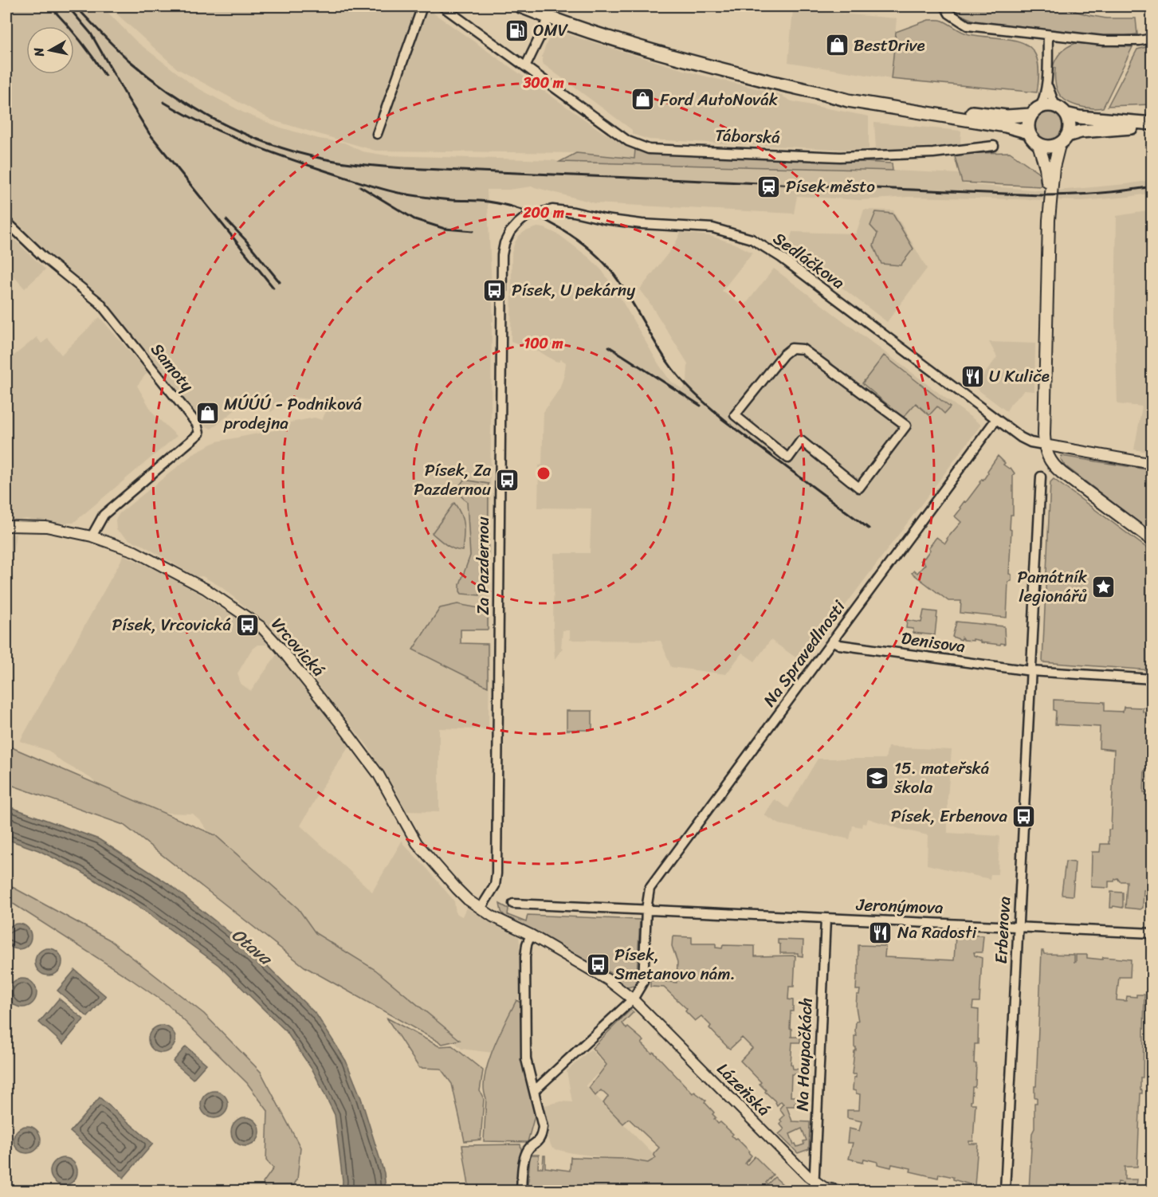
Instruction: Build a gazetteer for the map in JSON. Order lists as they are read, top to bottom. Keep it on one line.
{"streets":{"street":["Táborská","Sedláčkova","Samoty","Za Pazdernou","Denisova","Vrcovická","Na Spravedlnosti","Jeronýmova","Erbenova","Na Houpačkách","Lázeňská"]},"crossings":[["Sedláčkova","Za Pazdernou"],["Sedláčkova","Na Spravedlnosti"],["Samoty","Vrcovická"],["Za Pazdernou","Vrcovická"],["Denisova","Na Spravedlnosti"],["Denisova","Erbenova"],["Vrcovická","Lázeňská"],["Na Spravedlnosti","Jeronýmova"],["Na Spravedlnosti","Lázeňská"],["Jeronýmova","Erbenova"],["Jeronýmova","Na Houpačkách"],["Na Houpačkách","Lázeňská"]],"water":["Otava"],"places":{"fuel station":["OMV"],"shop":["BestDrive","Ford AutoNovák","MÚÚÚ - Podniková prodejna"],"station":["Písek město"],"bus stop":["Písek, U pekárny","Písek, Za Pazdernou","Písek, Vrcovická","Písek, Erbenova","Písek, Smetanovo nám."],"restaurant":["U Kuliče","Na Radosti"],"place":["Památník legionářů"],"school or university":["15. mateřská škola"]},"north":"left","rings":["300 m","200 m","100 m"]}
